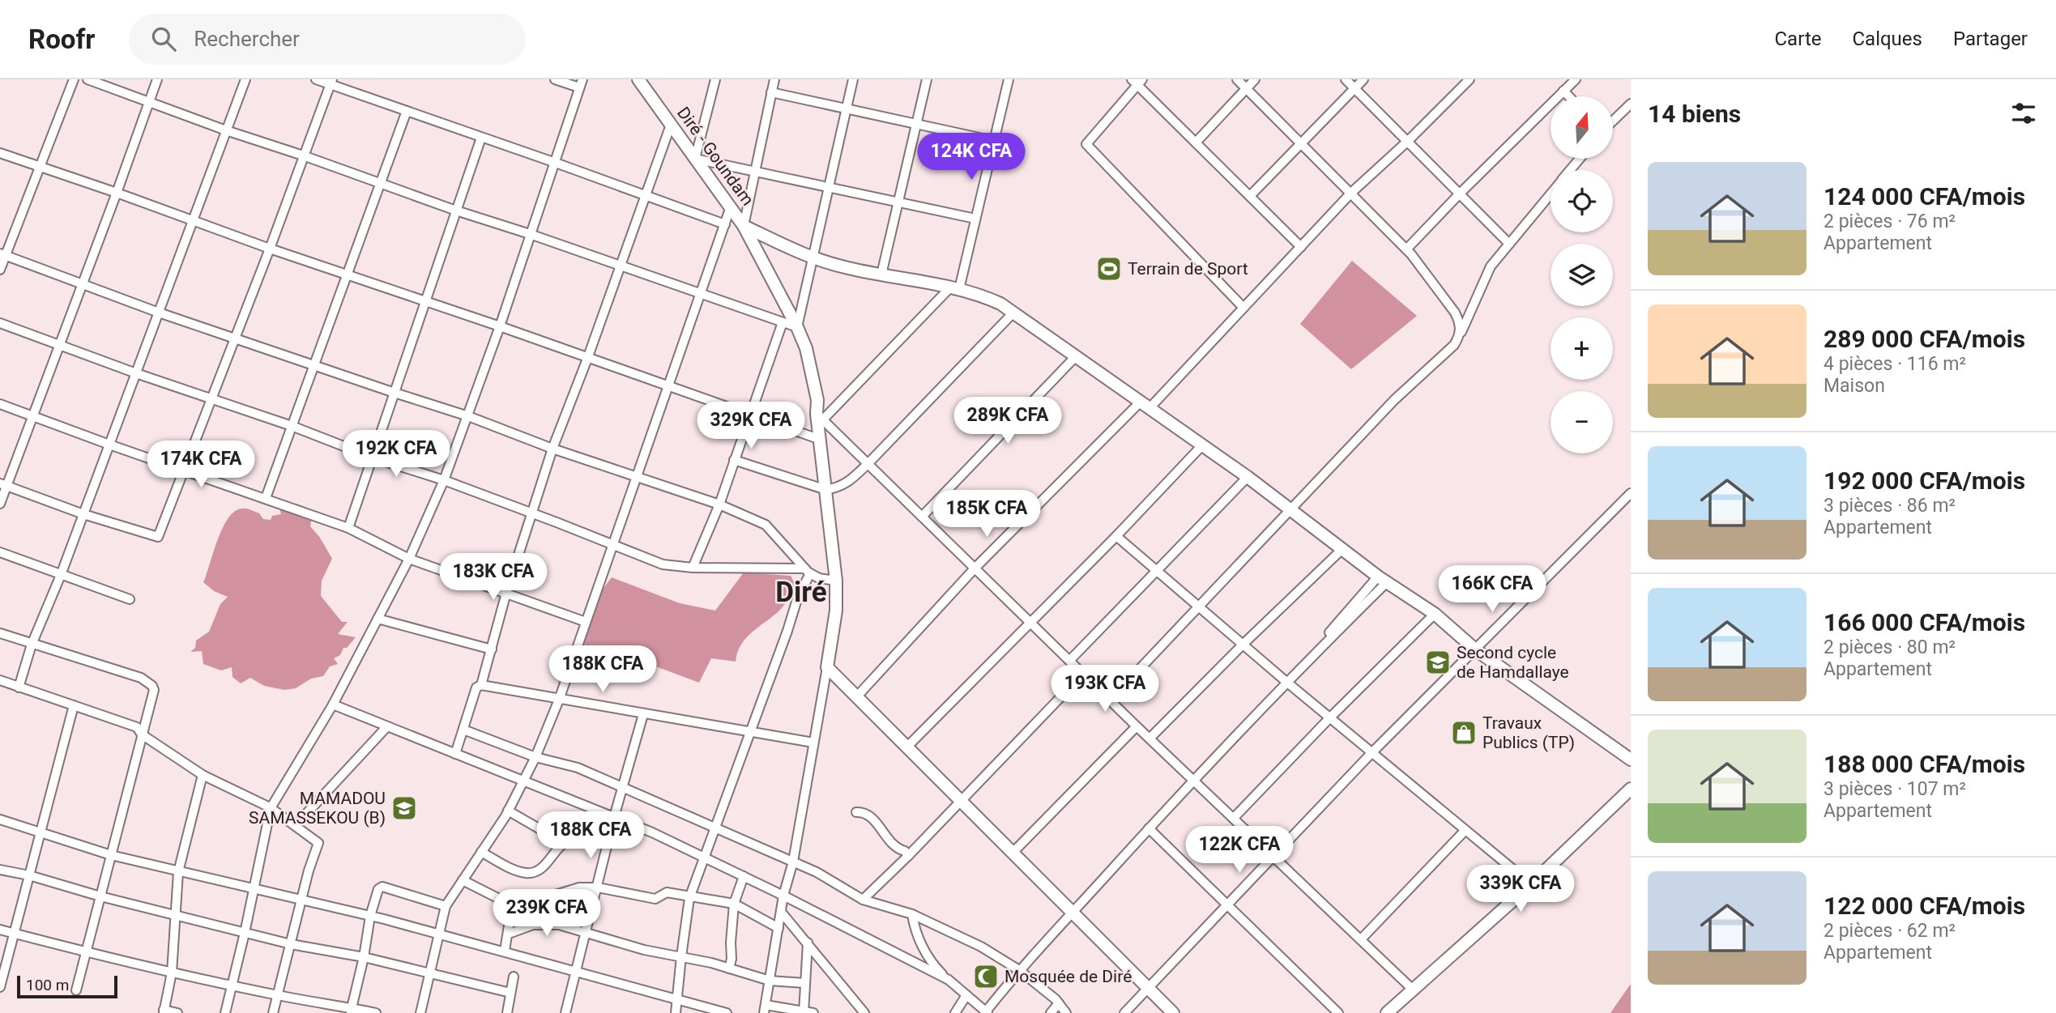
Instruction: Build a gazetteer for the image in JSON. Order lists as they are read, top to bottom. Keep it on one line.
{"streets":{"main road":["Diré - Goundam"]},"districts":["Diré"],"places":{"sports":["Terrain de Sport"],"school or university":["Second cycle de Hamdallaye","MAMADOU SAMASSEKOU (B)"],"shop":["Travaux Publics (TP)"],"mosque":["Mosquée de Diré"]},"scale_bar":"100 m","north":"top","page":{"header":"Roofr","search":"Rechercher","nav":["Carte","Calques","Partager"],"heading":"14 biens","map_buttons":["+","−"],"price":["124K CFA","289K CFA","329K CFA","192K CFA","174K CFA","185K CFA","183K CFA","166K CFA","188K CFA","193K CFA","188K CFA","122K CFA","339K CFA","239K CFA"],"list":[{"name":"124 000 CFA/mois","note":"2 pièces · 76 m² · Appartement"},{"name":"289 000 CFA/mois","note":"4 pièces · 116 m² · Maison"},{"name":"192 000 CFA/mois","note":"3 pièces · 86 m² · Appartement"},{"name":"166 000 CFA/mois","note":"2 pièces · 80 m² · Appartement"},{"name":"188 000 CFA/mois","note":"3 pièces · 107 m² · Appartement"},{"name":"122 000 CFA/mois","note":"2 pièces · 62 m² · Appartement"}],"scale":"100 m"}}
